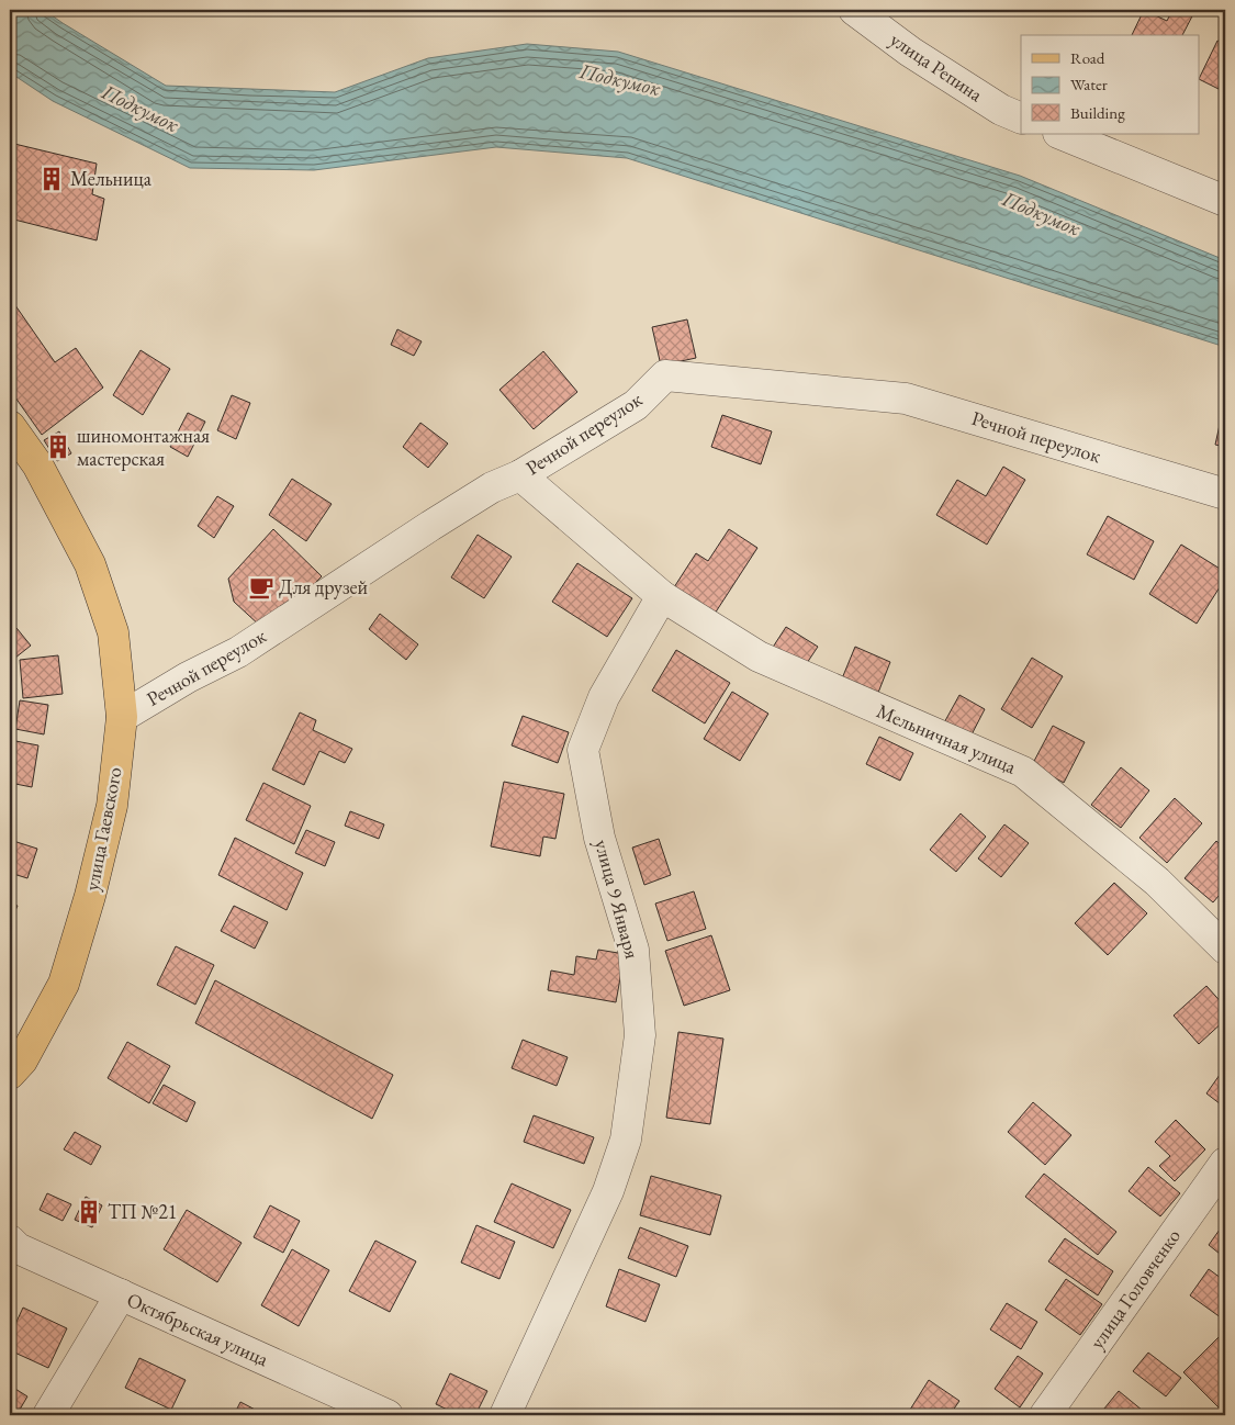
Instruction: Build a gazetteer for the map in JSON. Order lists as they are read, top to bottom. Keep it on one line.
{"streets":{"main road":["улица Гаевского"],"street":["улица Репина","Речной переулок","Мельничная улица","улица 9 Января","улица Головченко","Октябрьская улица"]},"crossings":[["Речной переулок","улица Гаевского"],["Мельничная улица","улица 9 Января"]],"water":["Подкумок"],"places":{"building":["Мельница","шиномонтажная мастерская","ТП №21"],"cafe":["Для друзей"]},"legend":["Road","Water","Building"]}
